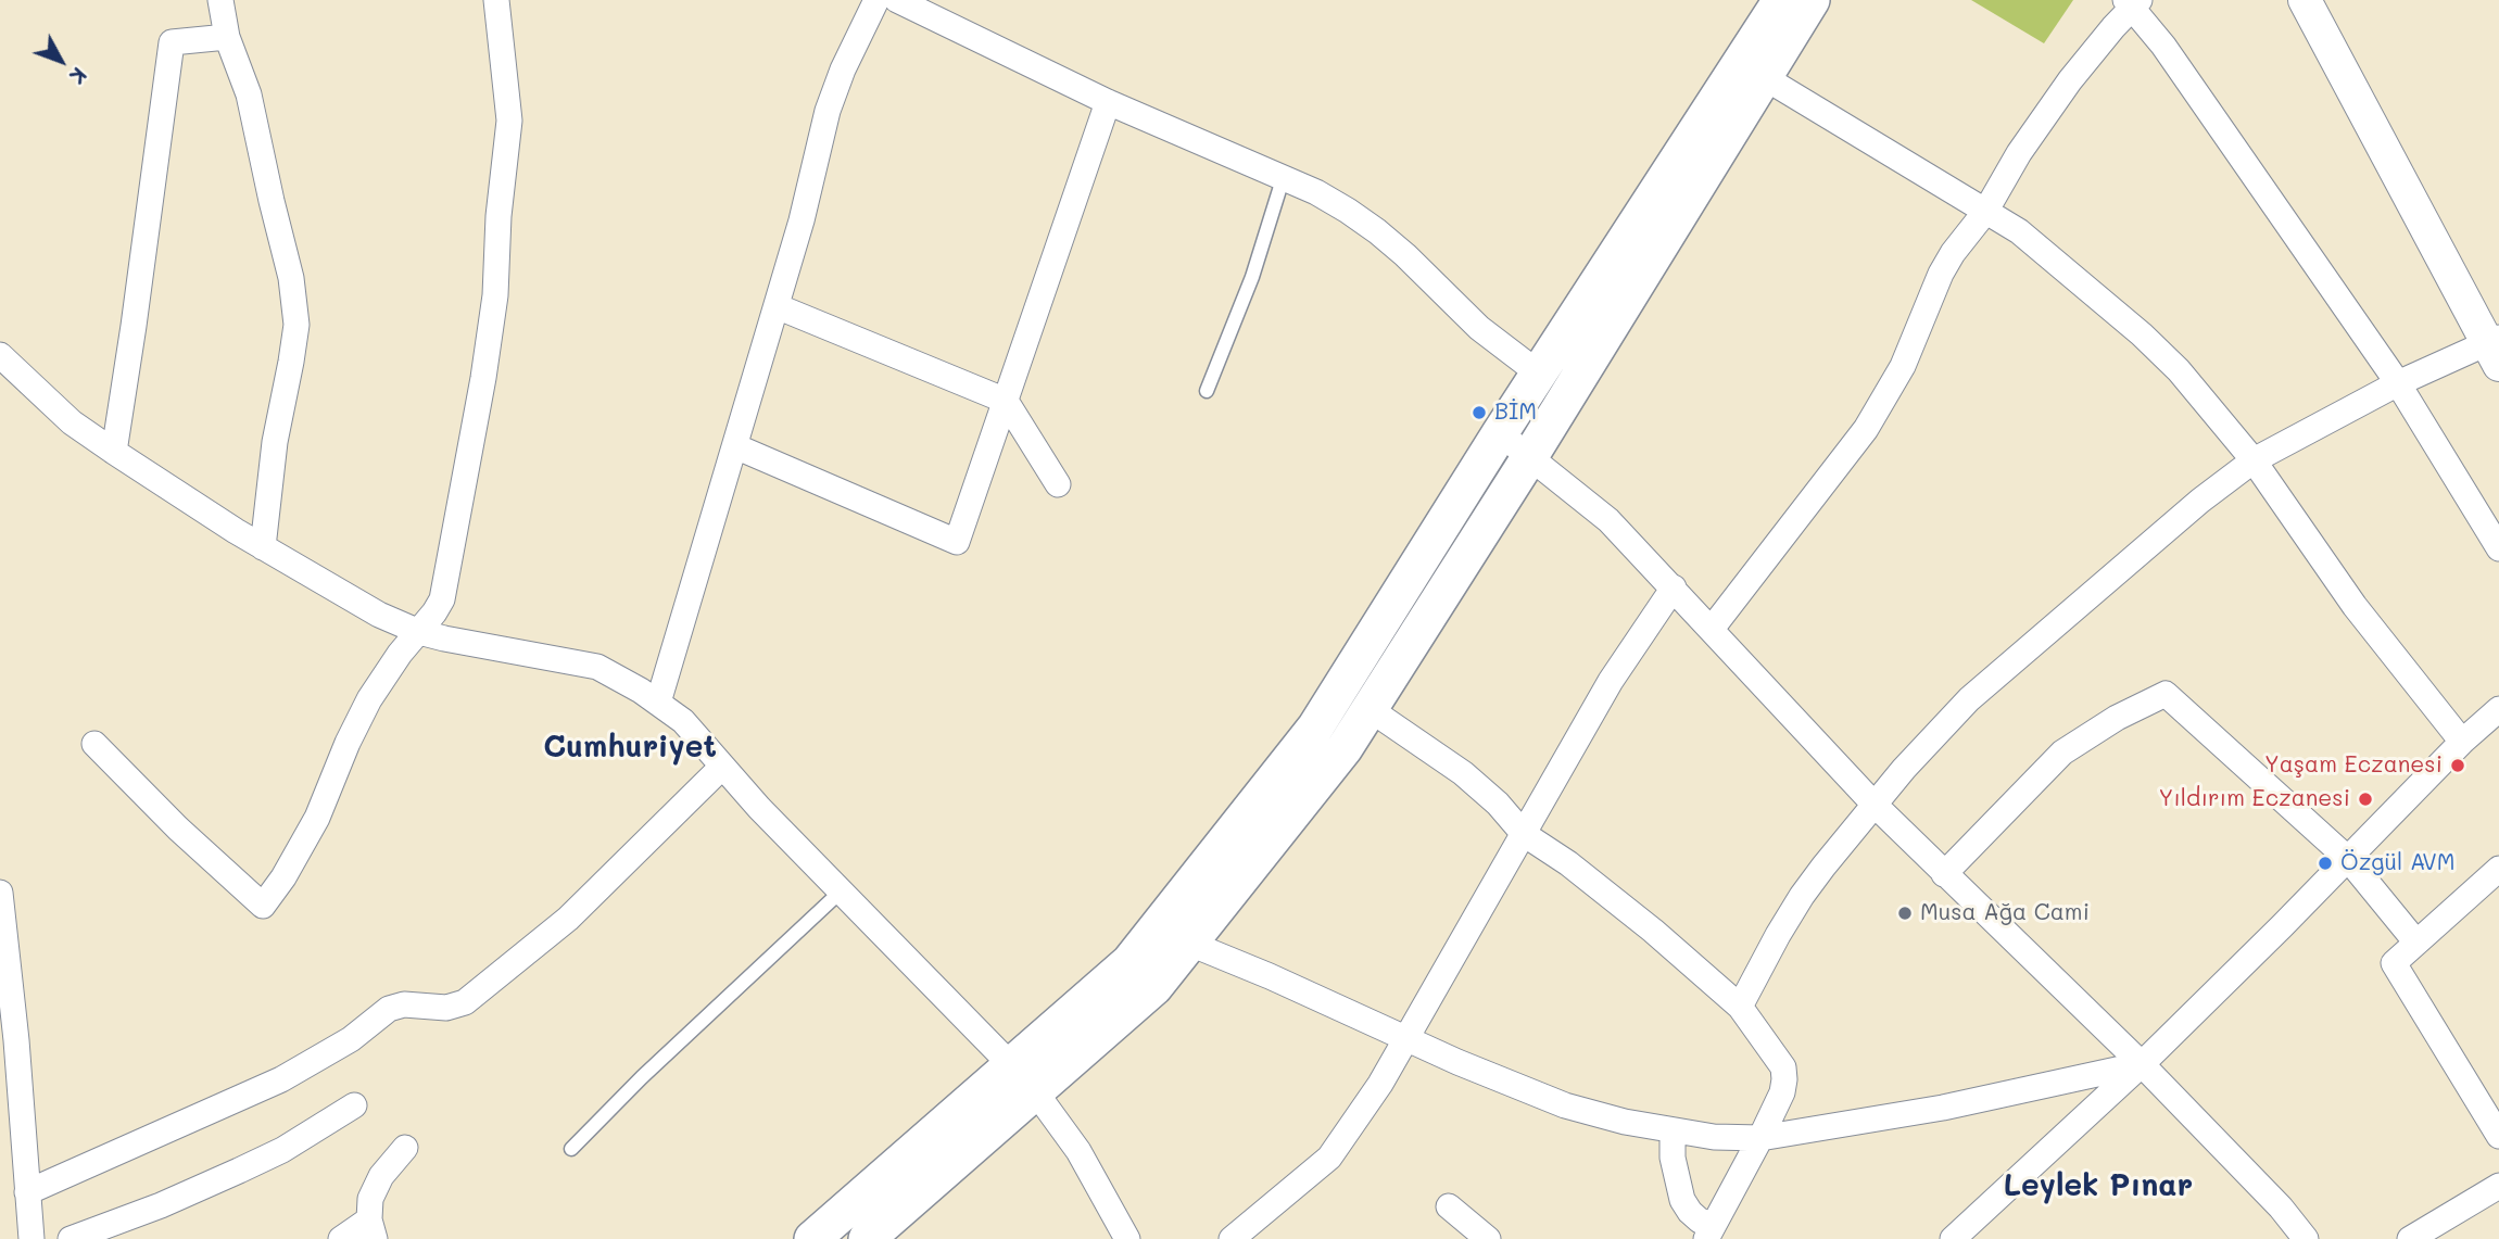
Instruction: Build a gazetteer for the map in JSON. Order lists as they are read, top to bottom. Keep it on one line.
{"districts":["Cumhuriyet","Leylek Pınar"],"places":["BİM","Yaşam Eczanesi","Yıldırım Eczanesi","Özgül AVM","Musa Ağa Cami"],"north":"bottom right"}
